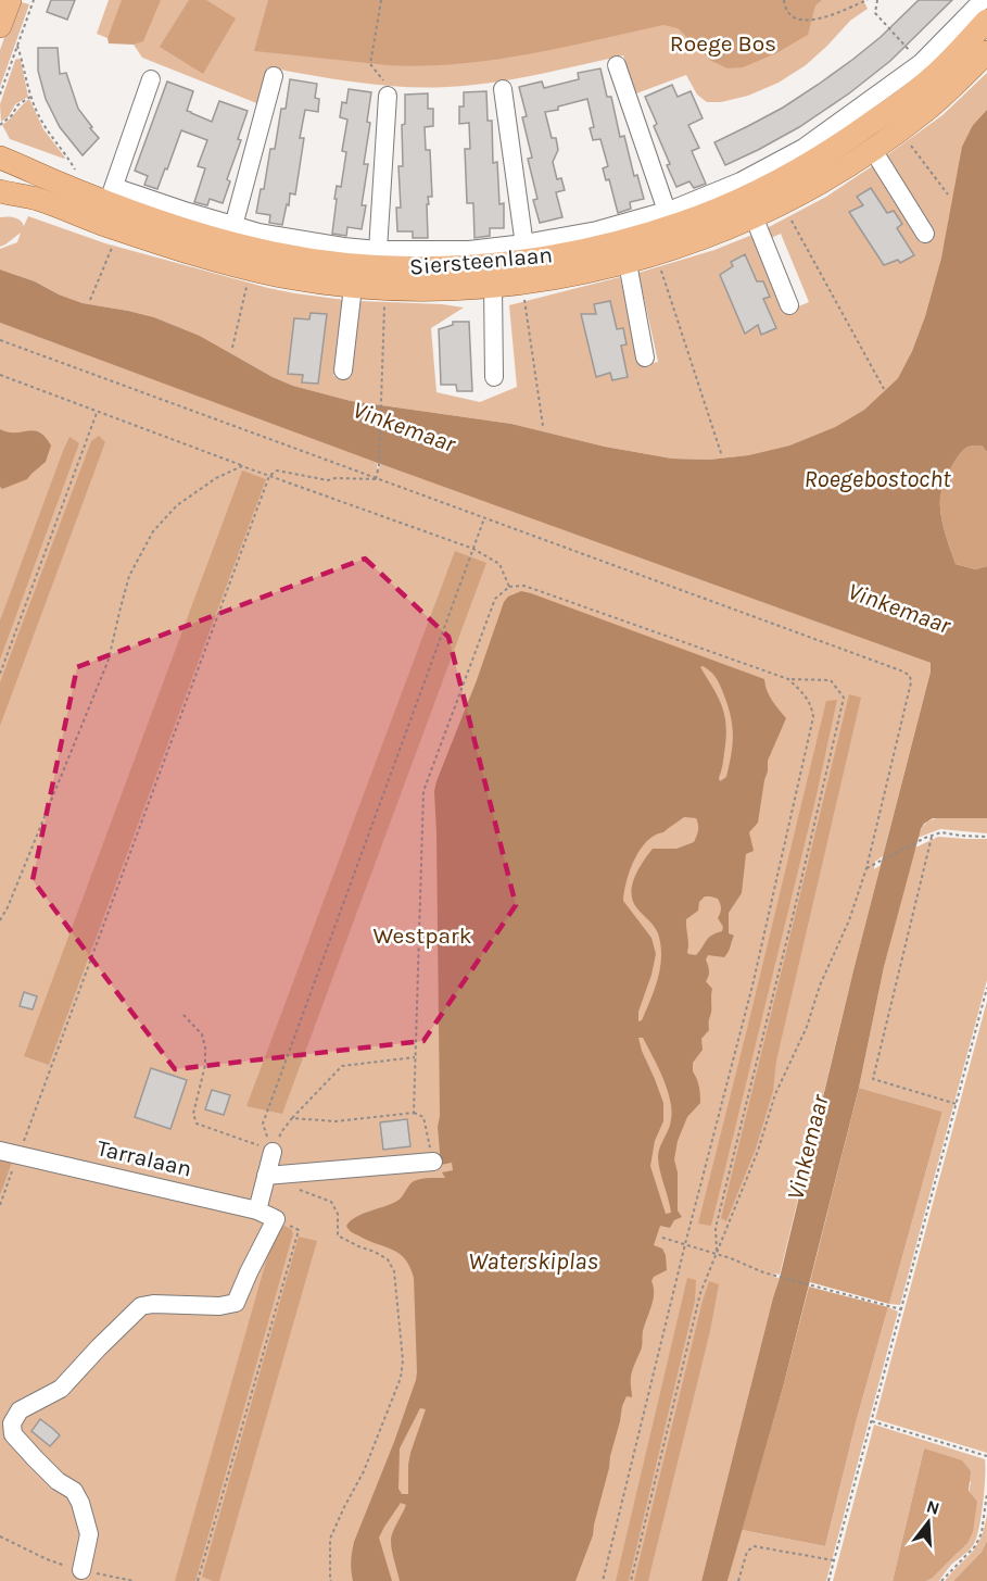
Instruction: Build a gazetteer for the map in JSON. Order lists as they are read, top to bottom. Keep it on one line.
{"streets":{"main road":["Siersteenlaan"],"street":["Tarralaan"]},"water":["Vinkemaar","Roegebostocht","Waterskiplas"],"parks":["Roege Bos","Westpark"],"north":"top"}
